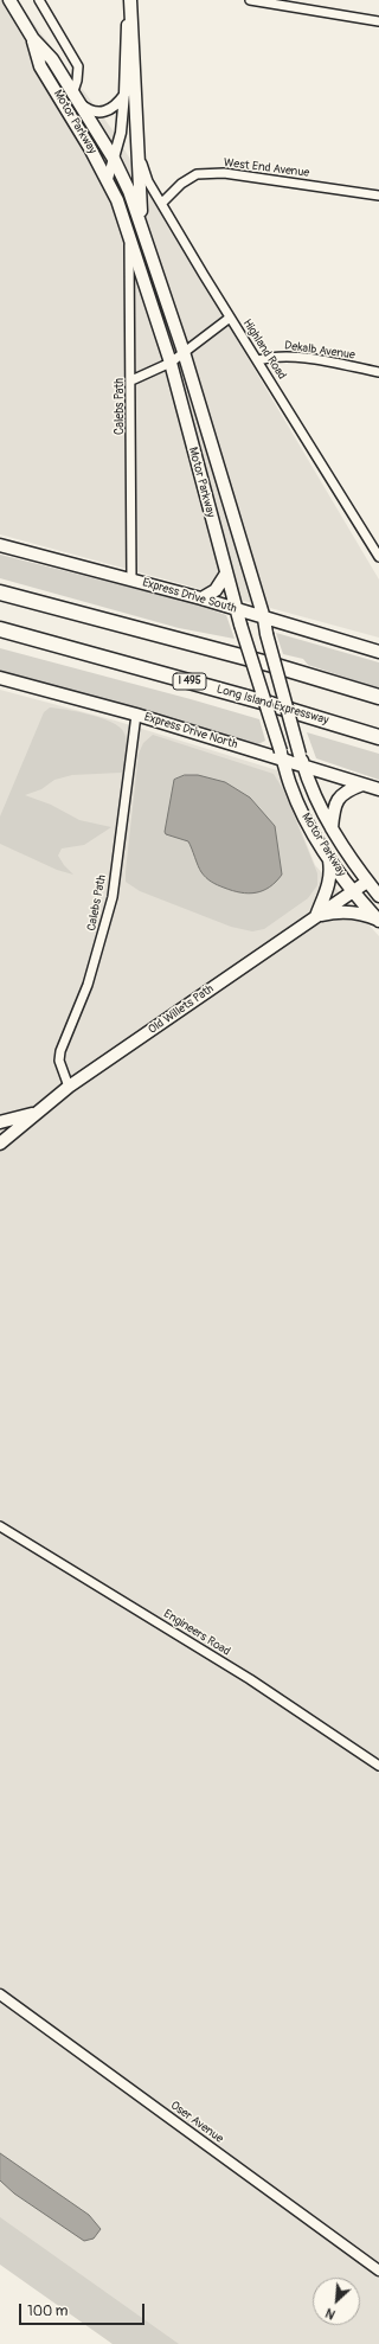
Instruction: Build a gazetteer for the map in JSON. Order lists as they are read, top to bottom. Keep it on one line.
{"streets":{"highway":["I 495","Long Island Expressway"],"main road":["Motor Parkway","Express Drive South","Express Drive North","Old Willets Path"],"street":["West End Avenue","Highland Road","Dekalb Avenue","Calebs Path","Engineers Road","Oser Avenue"]},"crossings":[["Motor Parkway","Calebs Path"],["Motor Parkway","Express Drive South"],["Motor Parkway","Express Drive North"],["Motor Parkway","Old Willets Path"],["West End Avenue","Highland Road"],["Highland Road","Dekalb Avenue"],["Calebs Path","Express Drive South"],["Calebs Path","Express Drive North"],["Calebs Path","Old Willets Path"]],"scale_bar":"100 m","north":"bottom left"}
